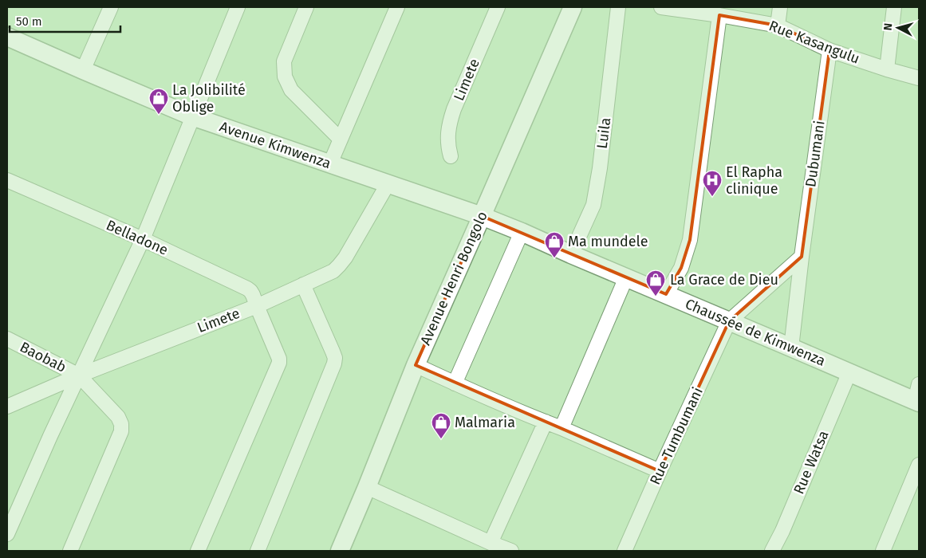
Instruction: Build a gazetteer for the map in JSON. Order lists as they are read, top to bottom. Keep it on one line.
{"streets":{"street":["Rue Kasangulu","Limete","Luila","Avenue Kimwenza","Dubumani","Belladone","Avenue Henri Bongolo","Chaussée de Kimwenza","Baobab","Rue Tumbumani","Rue Watsa"]},"crossings":[["Rue Kasangulu","Dubumani"],["Limete","Avenue Kimwenza"],["Limete","Belladone"],["Limete","Baobab"],["Luila","Chaussée de Kimwenza"],["Avenue Kimwenza","Avenue Henri Bongolo"],["Avenue Kimwenza","Chaussée de Kimwenza"],["Dubumani","Chaussée de Kimwenza"],["Avenue Henri Bongolo","Chaussée de Kimwenza"],["Chaussée de Kimwenza","Rue Tumbumani"],["Chaussée de Kimwenza","Rue Watsa"]],"places":{"shop":["La Jolibilité Oblige","Ma mundele","La Grace de Dieu","Malmaria"],"hospital":["El Rapha clinique"]},"scale_bar":"50 m","north":"left"}
